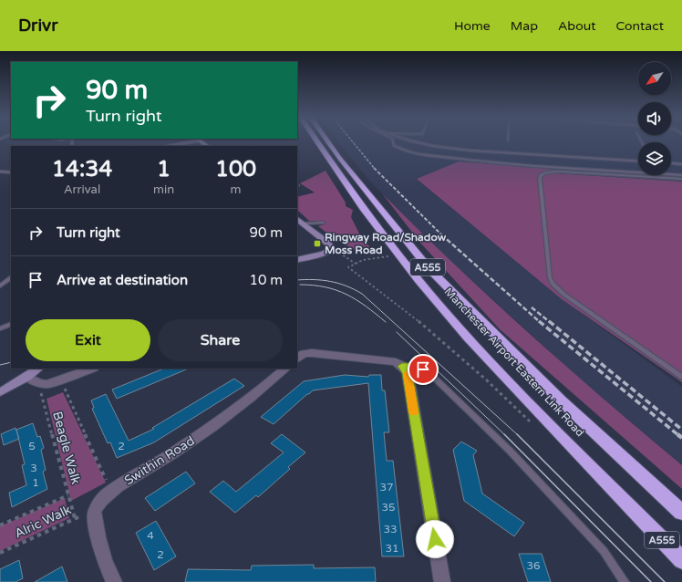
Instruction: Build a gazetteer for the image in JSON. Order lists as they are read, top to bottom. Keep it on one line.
{"streets":{"highway":["A555","Manchester Airport Eastern Link Road"],"street":["Swithin Road"],"path":["Beagle Walk","Alric Walk"]},"crossings":[["Beagle Walk","Alric Walk"],["Swithin Road","Alric Walk"]],"places":{"transit":["Ringway Road/Shadow Moss Road"]},"house_numbers":["5","2","3","1","37","35","33","4","31","2","36"],"north":"bottom left","page":{"header":"Drivr","nav":["Home","Map","About","Contact"],"turn":["90 m","Turn right"],"eta":["14:34","Arrival","1","min","100","m"],"list":[{"name":"Turn right","value":"90 m"},{"name":"Arrive at destination","value":"10 m"}],"buttons":["Exit","Share"]}}
